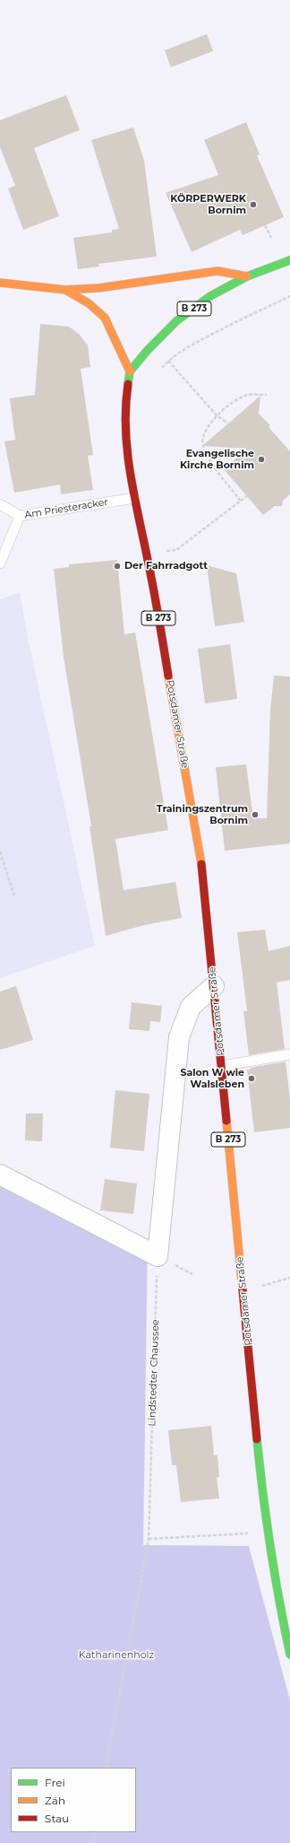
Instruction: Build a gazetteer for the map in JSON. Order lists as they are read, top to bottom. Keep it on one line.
{"streets":{"main road":["B 273","Potsdamer Straße"],"lane":["Am Priesteracker"],"path":["Lindstedter Chaussee"]},"crossings":[["B 273","Potsdamer Straße"],["Am Priesteracker","Potsdamer Straße"]],"parks":["Katharinenholz"],"places":["KÖRPERWERK Bornim","Evangelische Kirche Bornim","Der Fahrradgott","Trainingszentrum Bornim","Salon W wie Walsleben"],"legend":["Frei","Zäh","Stau"]}
